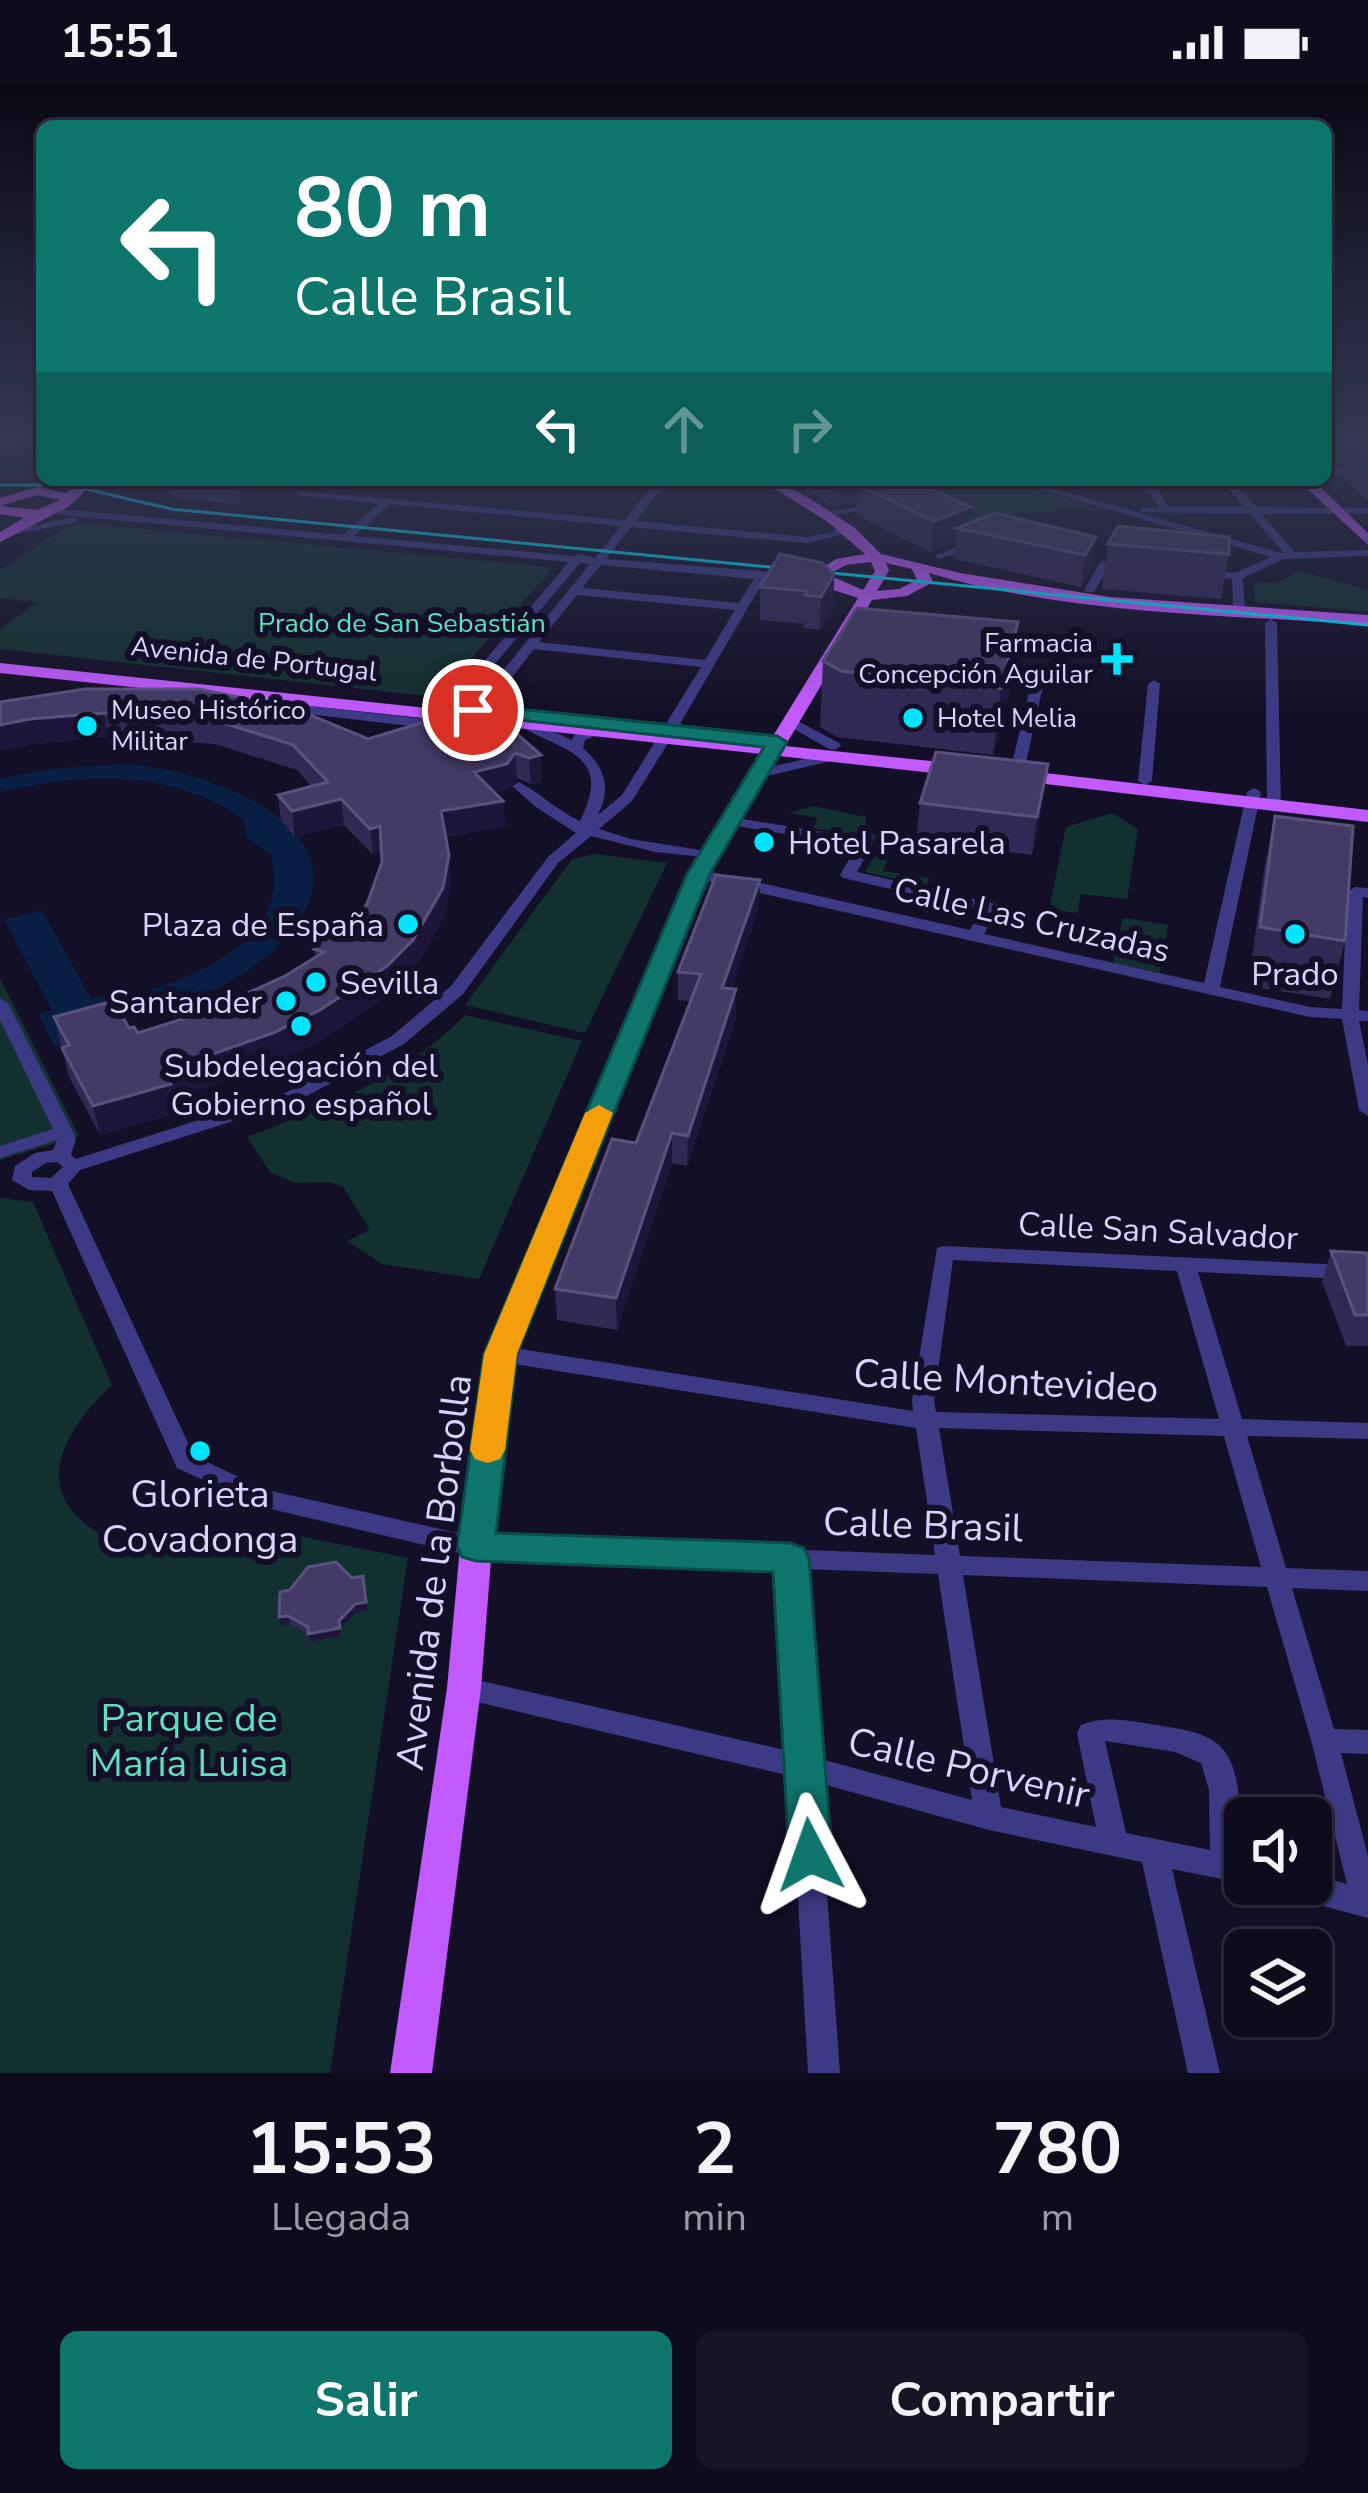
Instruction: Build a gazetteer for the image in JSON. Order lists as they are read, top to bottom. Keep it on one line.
{"streets":{"main road":["Avenida de Portugal","Avenida de la Borbolla"],"street":["Calle Las Cruzadas","Calle San Salvador","Calle Montevideo","Calle Brasil","Calle Porvenir"]},"crossings":[["Avenida de Portugal","Avenida de la Borbolla"],["Calle Las Cruzadas","Avenida de la Borbolla"],["Calle San Salvador","Calle Montevideo"],["Calle Montevideo","Avenida de la Borbolla"],["Calle Brasil","Avenida de la Borbolla"],["Avenida de la Borbolla","Calle Porvenir"]],"parks":["Prado de San Sebastián","Parque de María Luisa"],"places":{"health":["Farmacia Concepción Aguilar"],"other":["Hotel Melia","Museo Histórico Militar","Hotel Pasarela","Plaza de España","Prado","Sevilla","Santander","Subdelegación del Gobierno español","Glorieta Covadonga"]},"page":{"status":"15:51","turn":["80 m","Calle Brasil"],"eta":["15:53","Llegada","2","min","780","m"],"buttons":["Salir","Compartir"]}}
